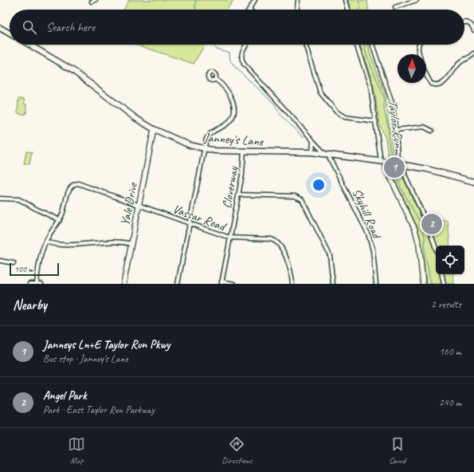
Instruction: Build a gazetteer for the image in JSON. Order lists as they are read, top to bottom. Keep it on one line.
{"streets":{"main road":["Janney's Lane"],"street":["Cloverway","Yale Drive","Skyhill Road","Vassar Road"]},"crossings":[["Janney's Lane","Cloverway"],["Janney's Lane","Yale Drive"],["Janney's Lane","Skyhill Road"],["Cloverway","Vassar Road"],["Yale Drive","Vassar Road"]],"water":["Taylor Run"],"scale_bar":"100 m","north":"top","page":{"search":"Search here","pins":["1","2"],"scale":"100 m","heading":["Nearby","2 results"],"list":[{"mark":"1","name":"Janneys Ln+E Taylor Run Pkwy","note":"Bus stop · Janney's Lane","value":"160 m"},{"mark":"2","name":"Angel Park","note":"Park · East Taylor Run Parkway","value":"240 m"}],"nav":["Map","Directions","Saved"]}}
